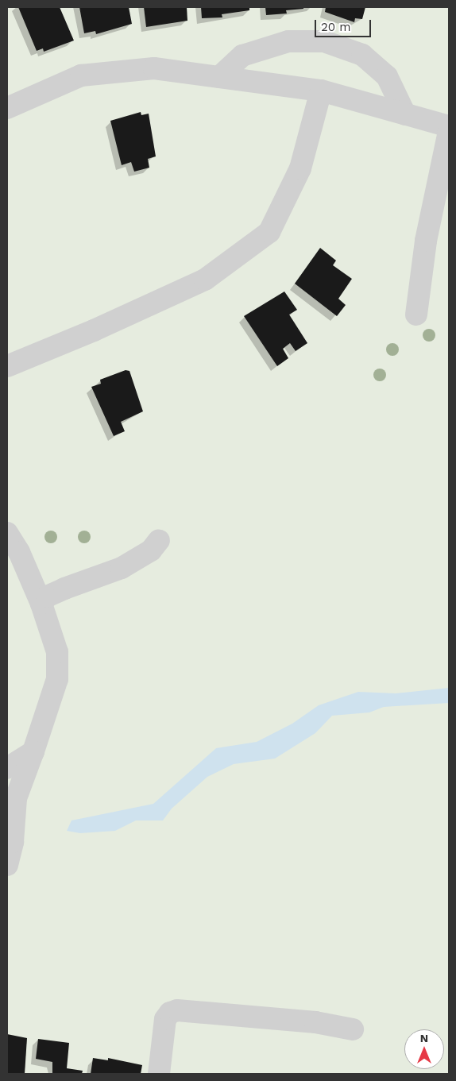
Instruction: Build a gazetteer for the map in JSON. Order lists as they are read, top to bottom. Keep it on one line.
{"scale_bar":"20 m","north":"top"}
